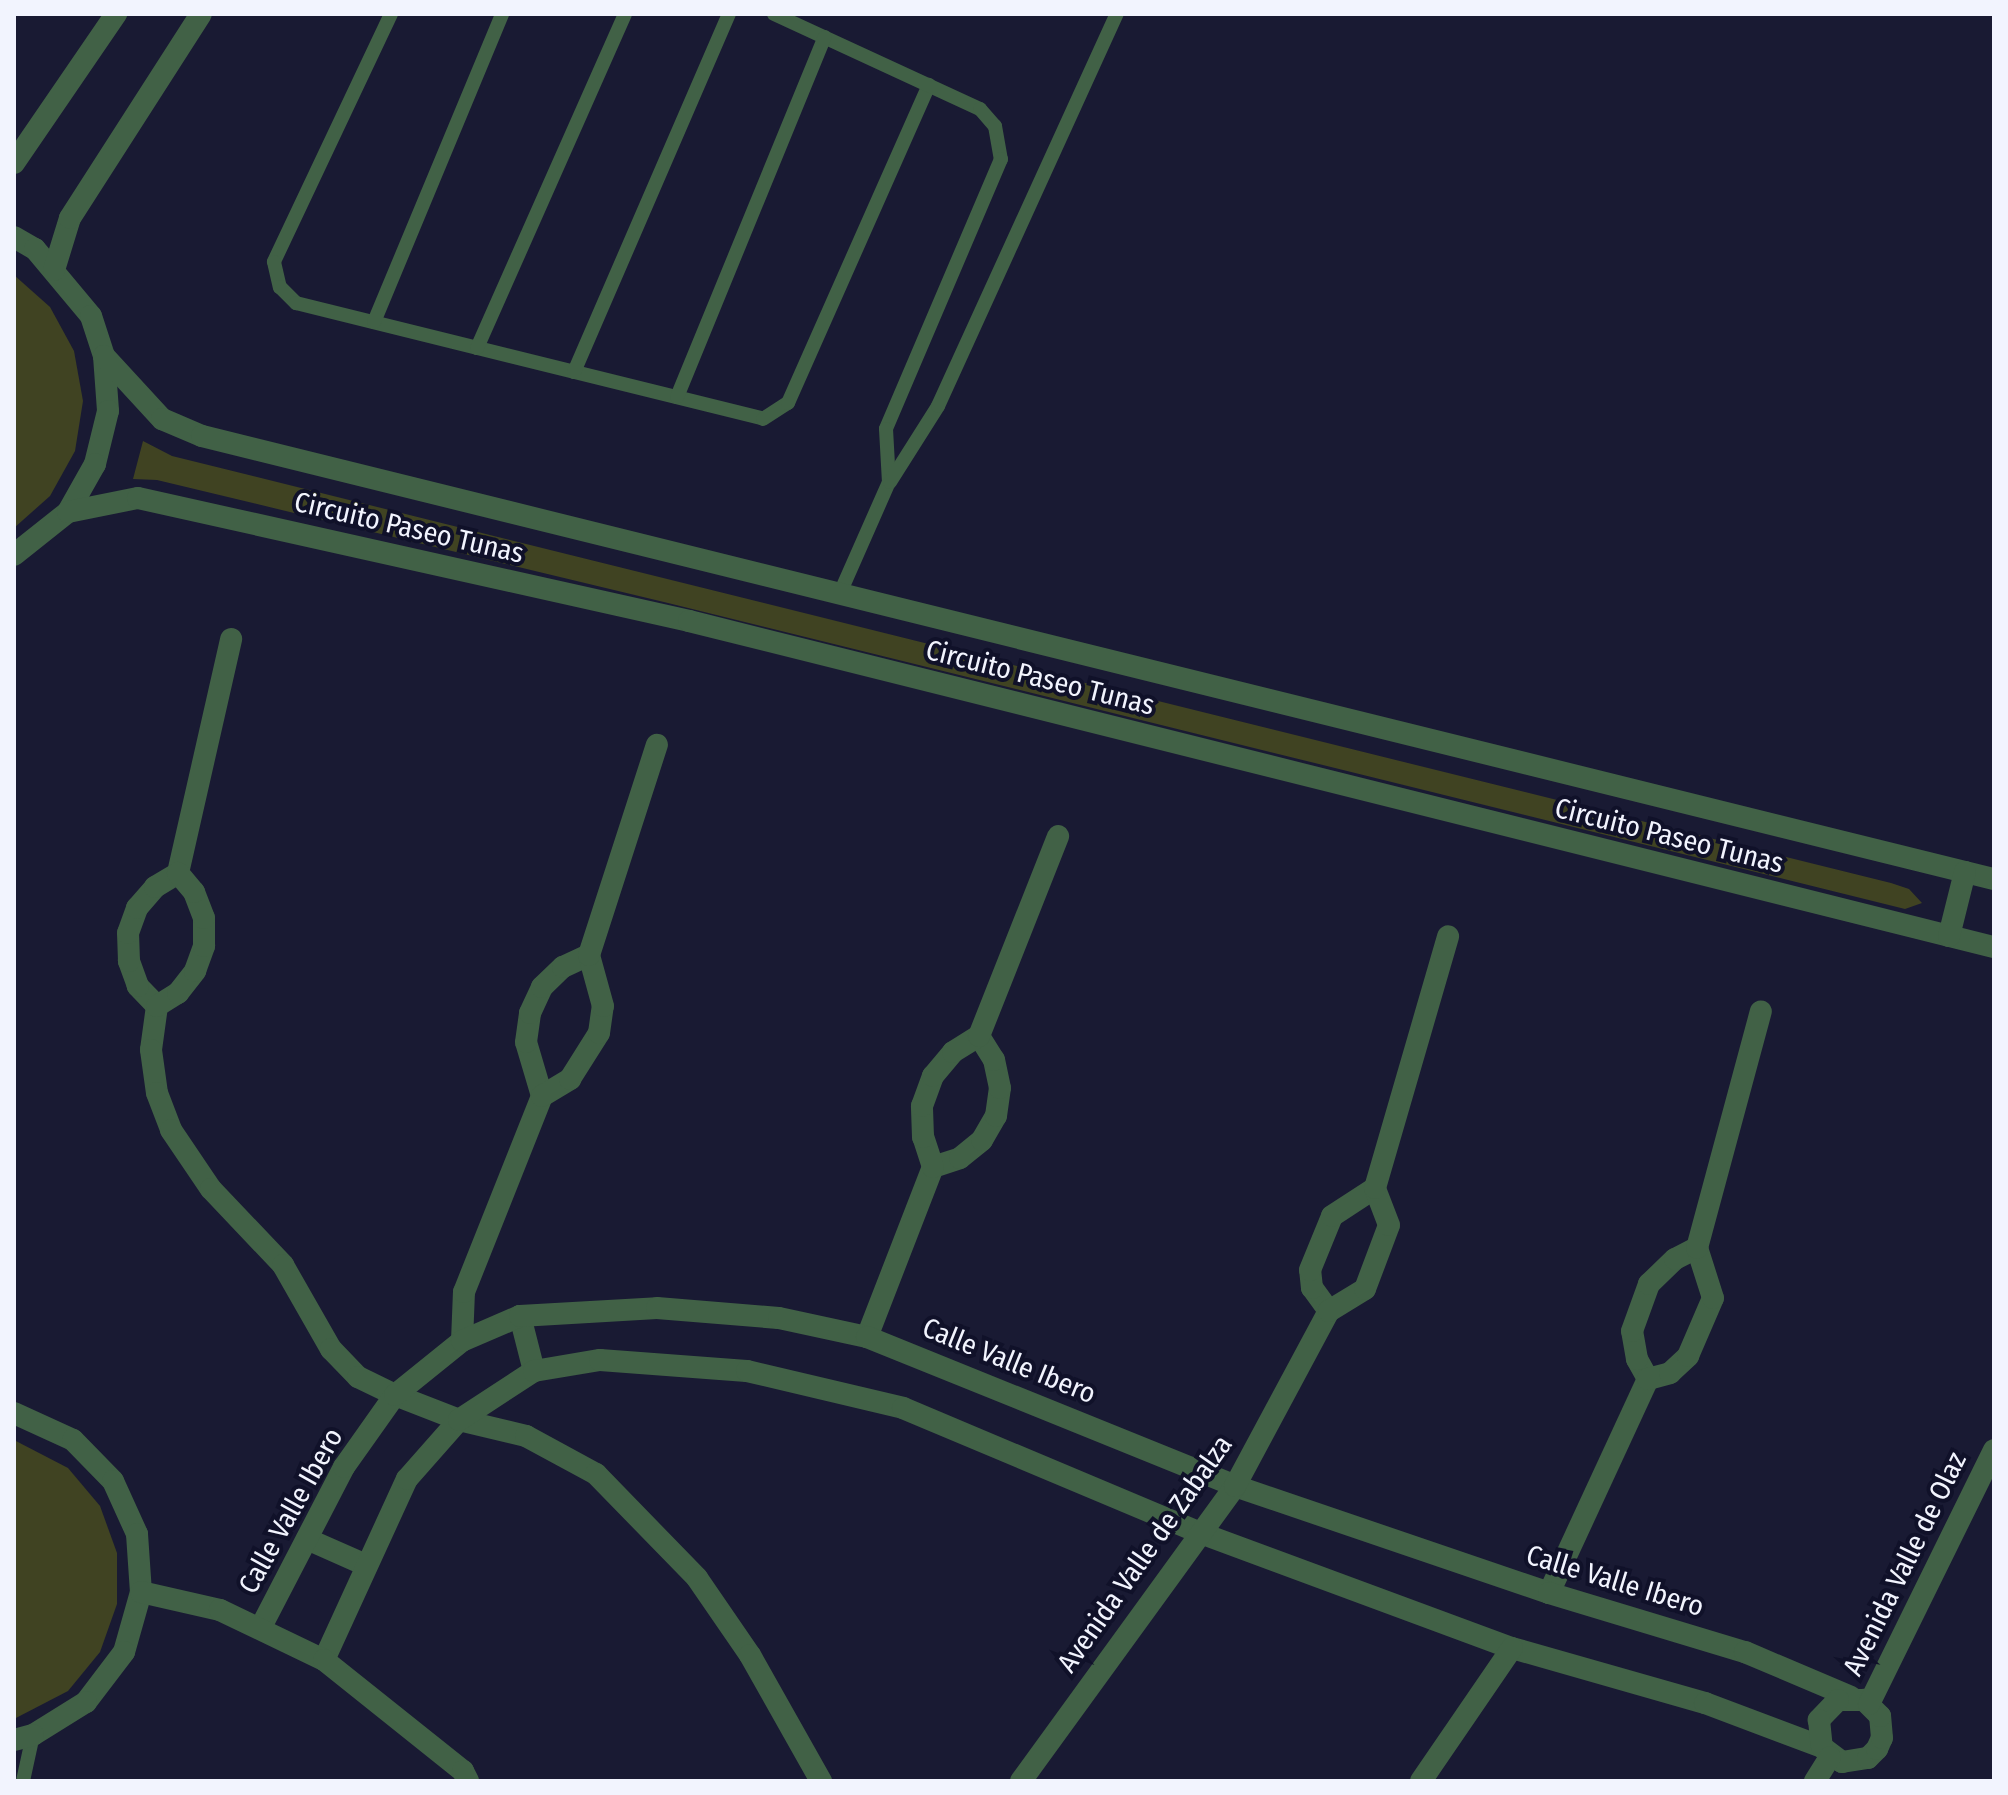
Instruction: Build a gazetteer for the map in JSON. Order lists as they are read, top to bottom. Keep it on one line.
{"streets":{"street":["Circuito Paseo Tunas","Calle Valle Ibero","Avenida Valle de Zabalza","Avenida Valle de Olaz"]},"crossings":[["Calle Valle Ibero","Avenida Valle de Zabalza"],["Calle Valle Ibero","Avenida Valle de Olaz"]]}
